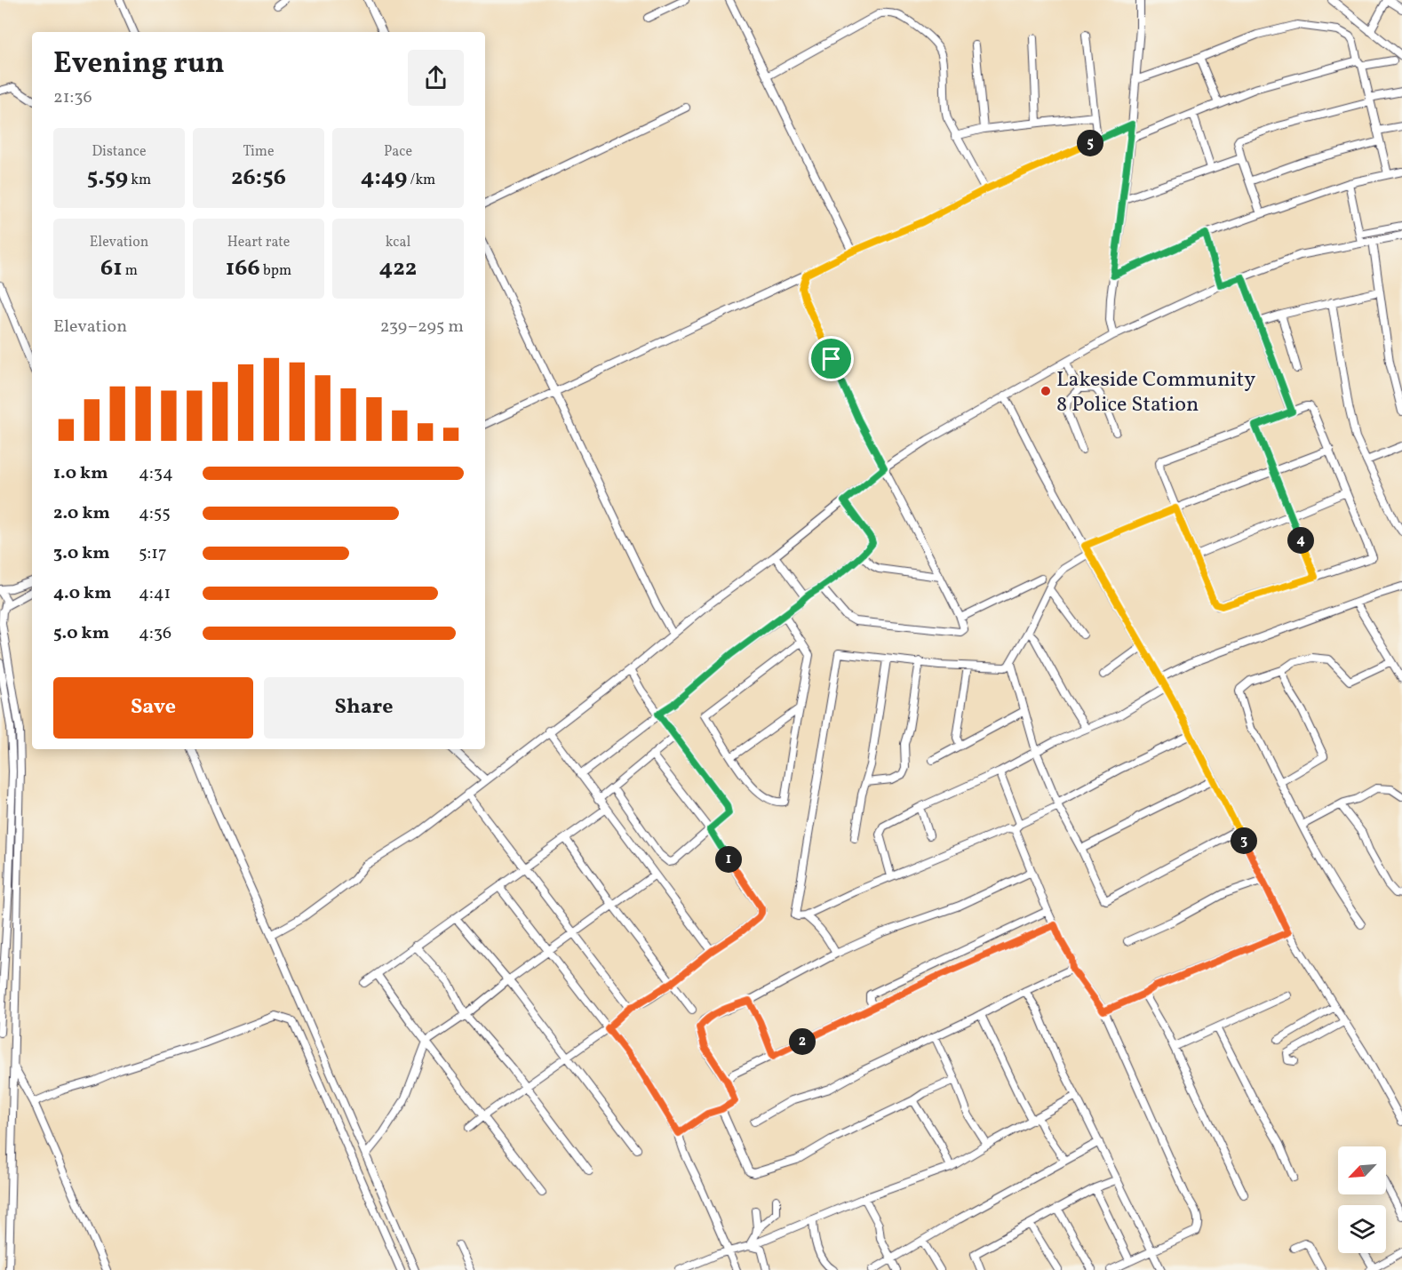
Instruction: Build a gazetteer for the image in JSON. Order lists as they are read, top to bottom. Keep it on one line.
{"places":["Lakeside Community 8 Police Station"],"north":"bottom left","page":{"heading":["Evening run","21:36"],"stats":[["Distance","5.59 km"],["Time","26:56"],["Pace","4:49 /km"],["Elevation","61 m"],["Heart rate","166 bpm"],["kcal","422"]],"pins":["5","4","3","1","2"],"chart":["Elevation","239–295 m"],"list":[{"name":"1.0 km","note":"4:34"},{"name":"2.0 km","note":"4:55"},{"name":"3.0 km","note":"5:17"},{"name":"4.0 km","note":"4:41"},{"name":"5.0 km","note":"4:36"}],"buttons":["Save","Share"]}}
